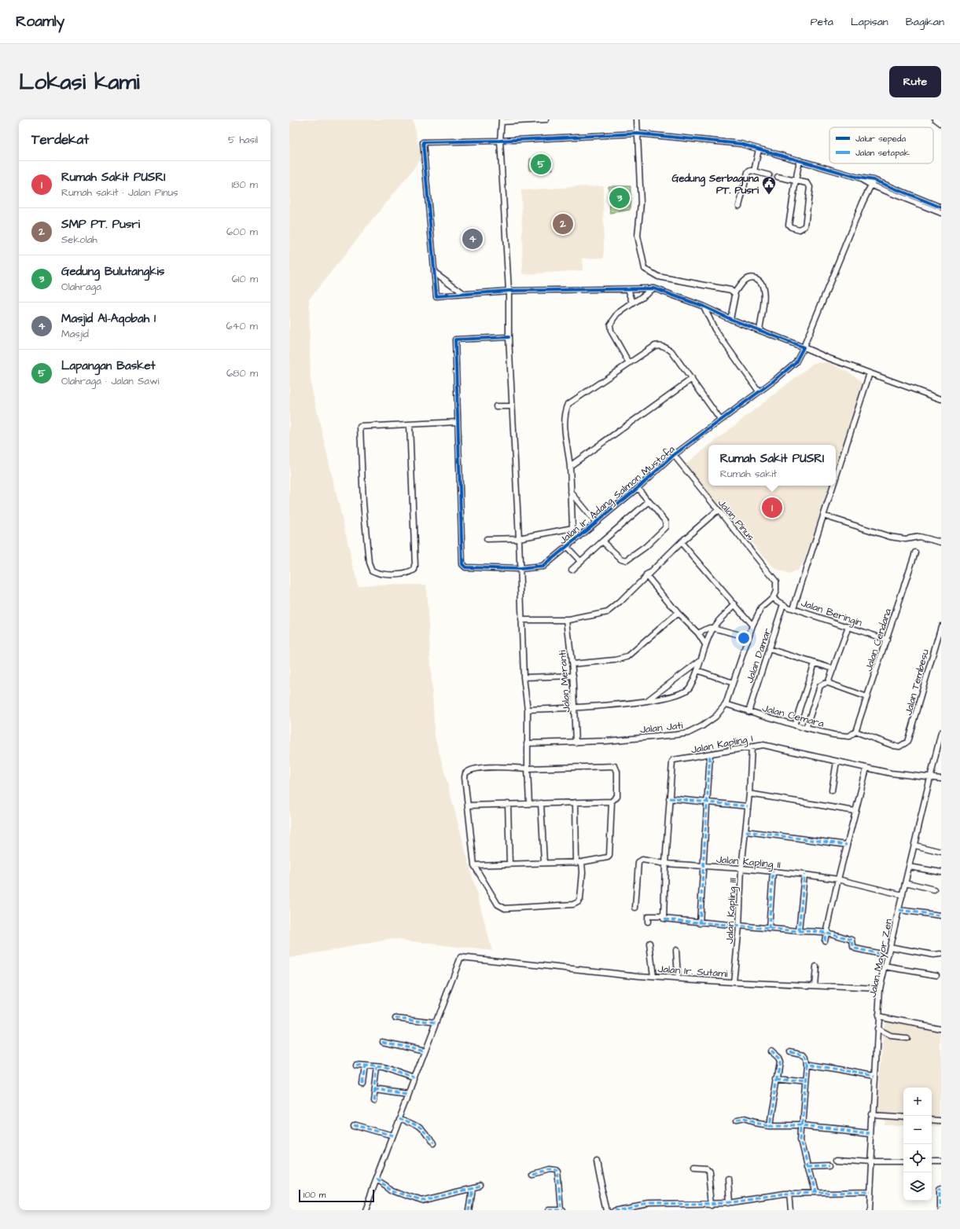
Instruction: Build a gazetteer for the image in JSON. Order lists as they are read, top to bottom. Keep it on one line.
{"streets":{"street":["Jalan Ir. Adang Salmon Mustofa","Jalan Pinus","Jalan Beringin","Jalan Cendana","Jalan Damar","Jalan Meranti","Jalan Tembesu","Jalan Cemara","Jalan Jati","Jalan Kapling I","Jalan Kapling II","Jalan Kapling III","Jalan Mayor Zen","Jalan Ir. Sutami"]},"crossings":[["Jalan Ir. Adang Salmon Mustofa","Jalan Pinus"],["Jalan Pinus","Jalan Beringin"],["Jalan Pinus","Jalan Jati"],["Jalan Beringin","Jalan Cendana"],["Jalan Beringin","Jalan Damar"],["Jalan Beringin","Jalan Jati"],["Jalan Cendana","Jalan Tembesu"],["Jalan Cendana","Jalan Cemara"],["Jalan Damar","Jalan Cemara"],["Jalan Meranti","Jalan Jati"],["Jalan Tembesu","Jalan Cemara"],["Jalan Cemara","Jalan Jati"],["Jalan Kapling I","Jalan Kapling II"],["Jalan Kapling I","Jalan Kapling III"],["Jalan Kapling I","Jalan Mayor Zen"],["Jalan Kapling II","Jalan Kapling III"],["Jalan Kapling II","Jalan Mayor Zen"],["Jalan Kapling III","Jalan Ir. Sutami"],["Jalan Mayor Zen","Jalan Ir. Sutami"]],"places":{"public building":["Gedung Serbaguna PT. Pusri"]},"legend":["Jalur sepeda","Jalan setapak"],"scale_bar":"100 m","page":{"header":"Roamly","nav":["Peta","Lapisan","Bagikan"],"buttons":"Rute","title":"Lokasi kami","heading":["Terdekat","5 hasil"],"pins":["5","3","2","4","1"],"list":[{"mark":"1","name":"Rumah Sakit PUSRI","note":"Rumah sakit · Jalan Pinus","value":"180 m"},{"mark":"2","name":"SMP PT. Pusri","note":"Sekolah","value":"600 m"},{"mark":"3","name":"Gedung Bulutangkis","note":"Olahraga","value":"610 m"},{"mark":"4","name":"Masjid Al-Aqobah 1","note":"Masjid","value":"640 m"},{"mark":"5","name":"Lapangan Basket","note":"Olahraga · Jalan Sawi","value":"680 m"}],"popup":["Rumah Sakit PUSRI","Rumah sakit"],"map_buttons":["+","−"],"scale":"100 m"}}
